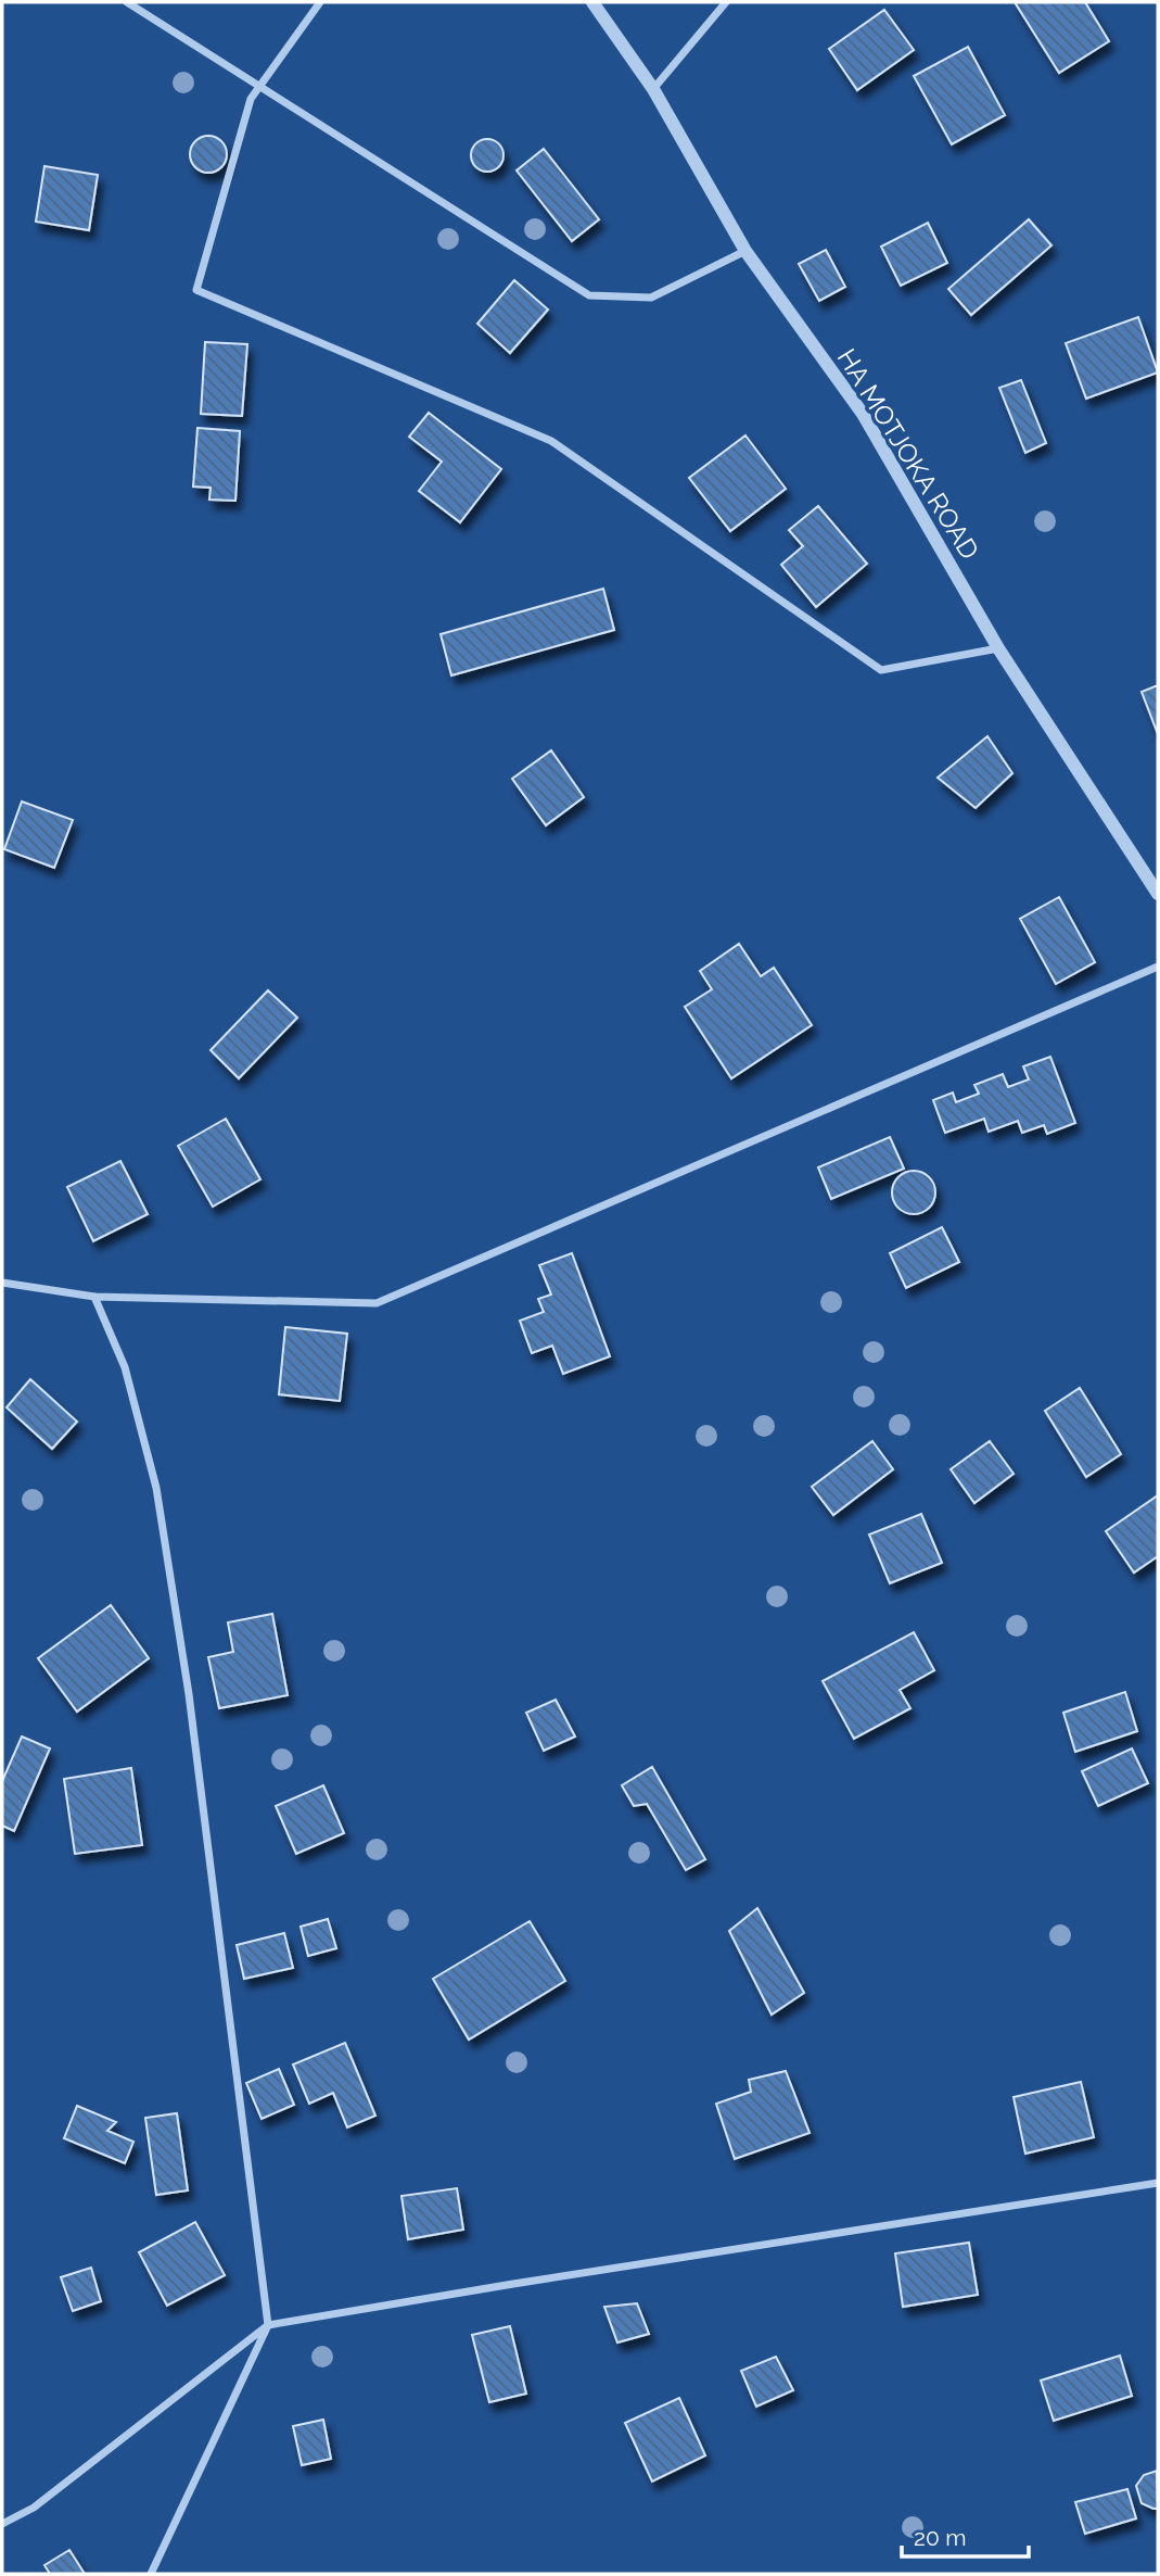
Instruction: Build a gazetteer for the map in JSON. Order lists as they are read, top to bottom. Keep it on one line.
{"streets":{"street":["HA MOTJOKA ROAD"]},"scale_bar":"20 m"}
